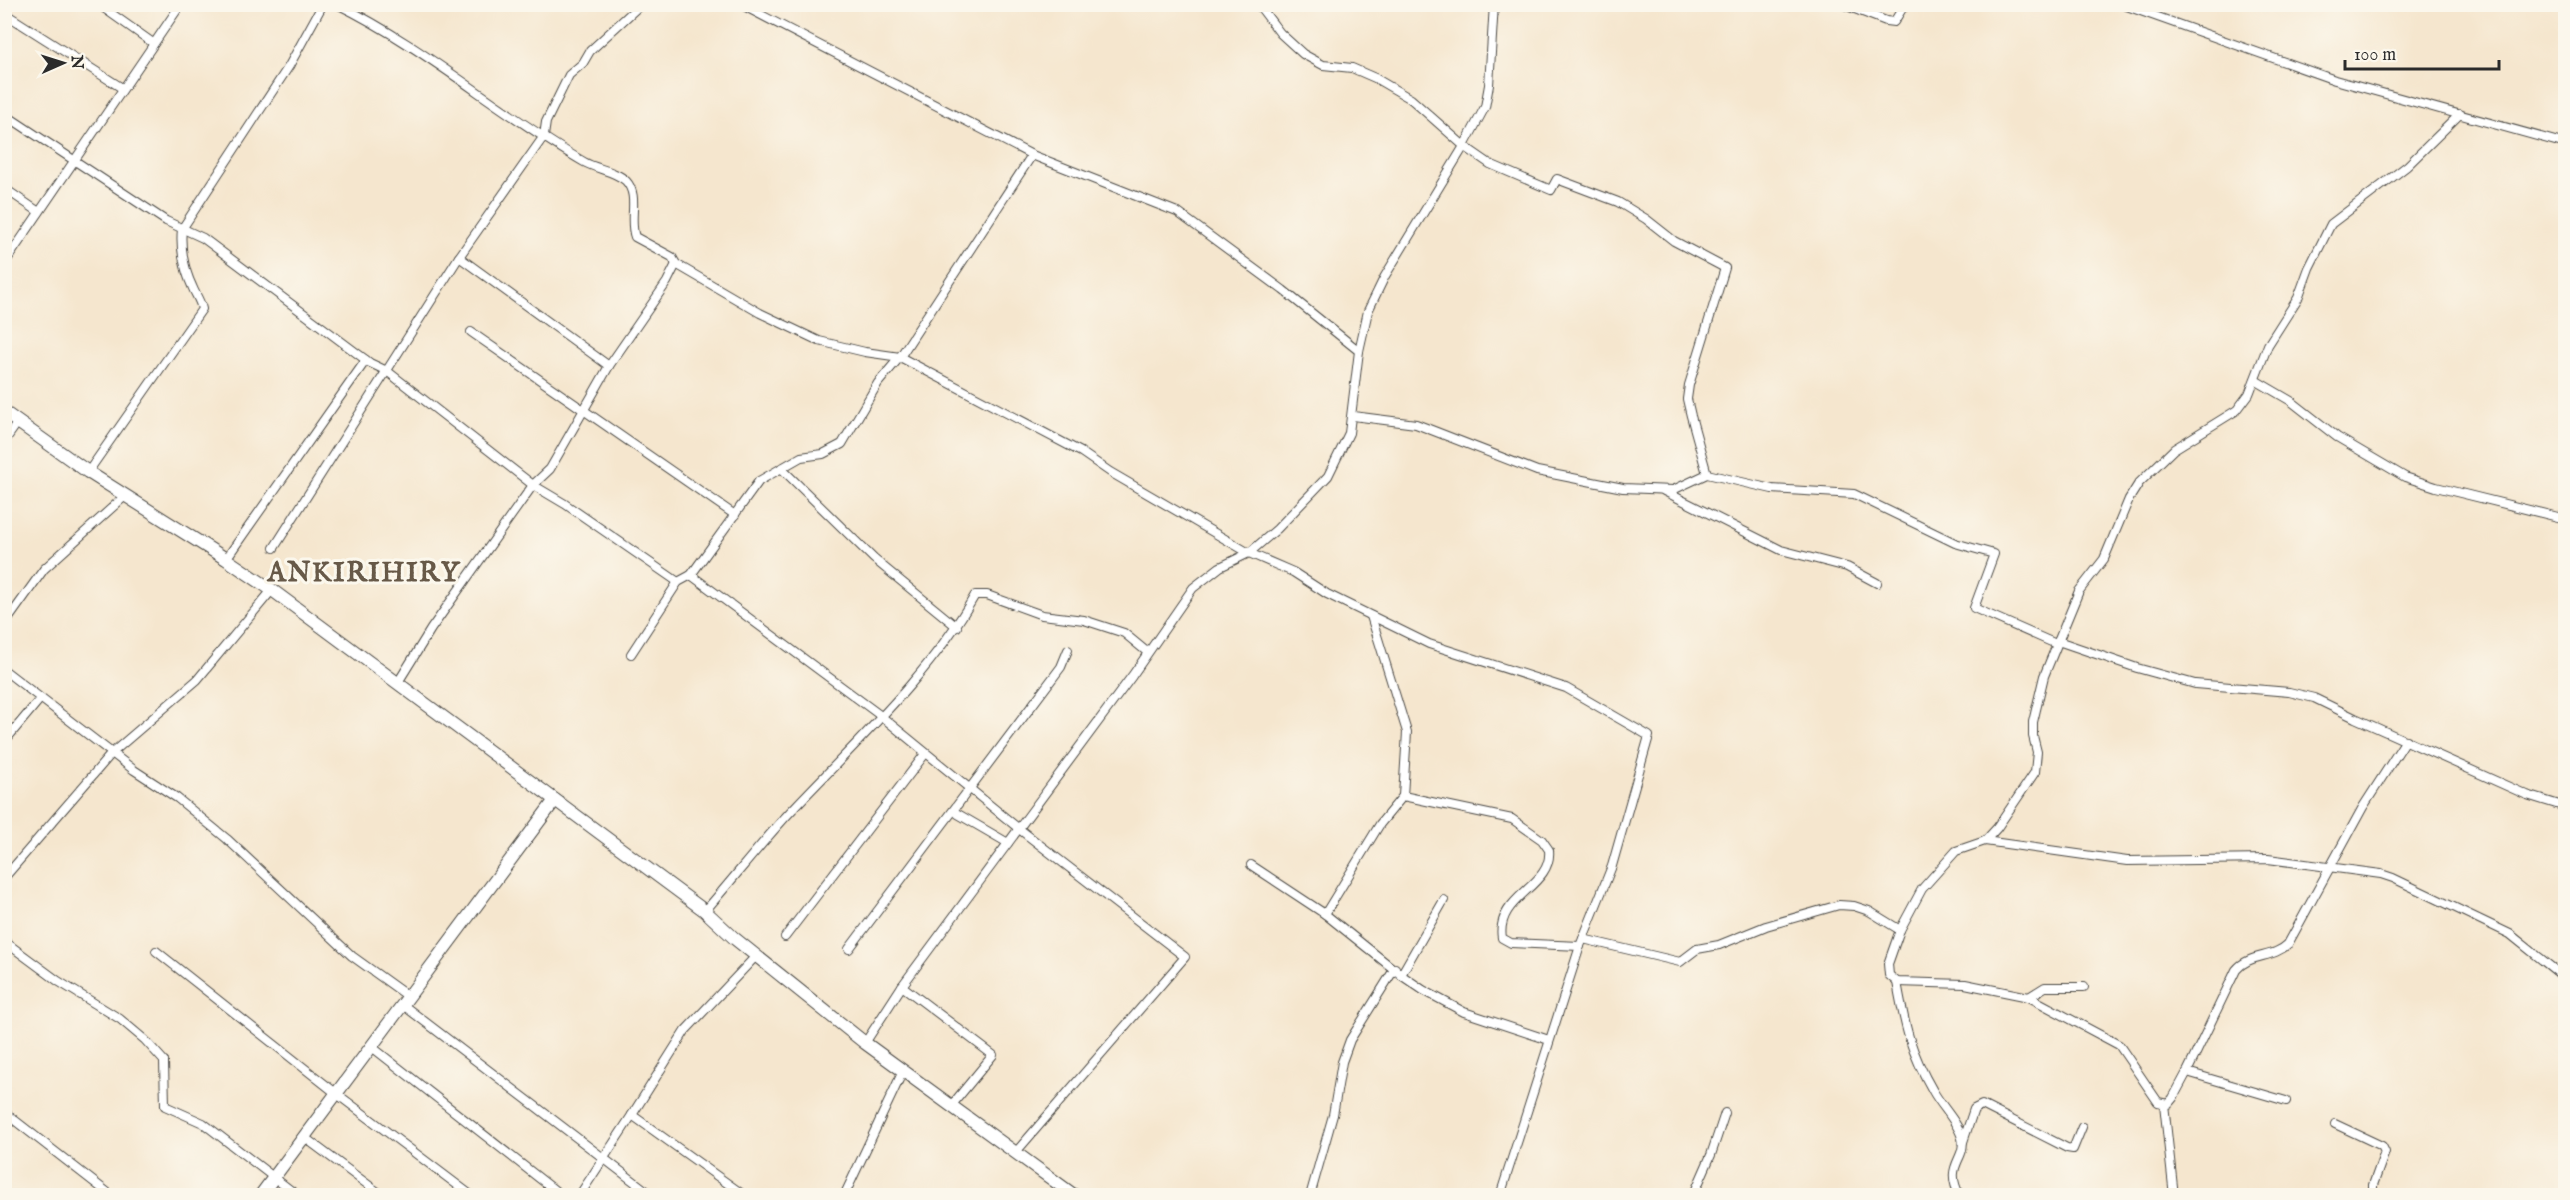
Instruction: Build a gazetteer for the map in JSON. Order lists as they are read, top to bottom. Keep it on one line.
{"districts":["ANKIRIHIRY"],"scale_bar":"100 m","north":"right"}
